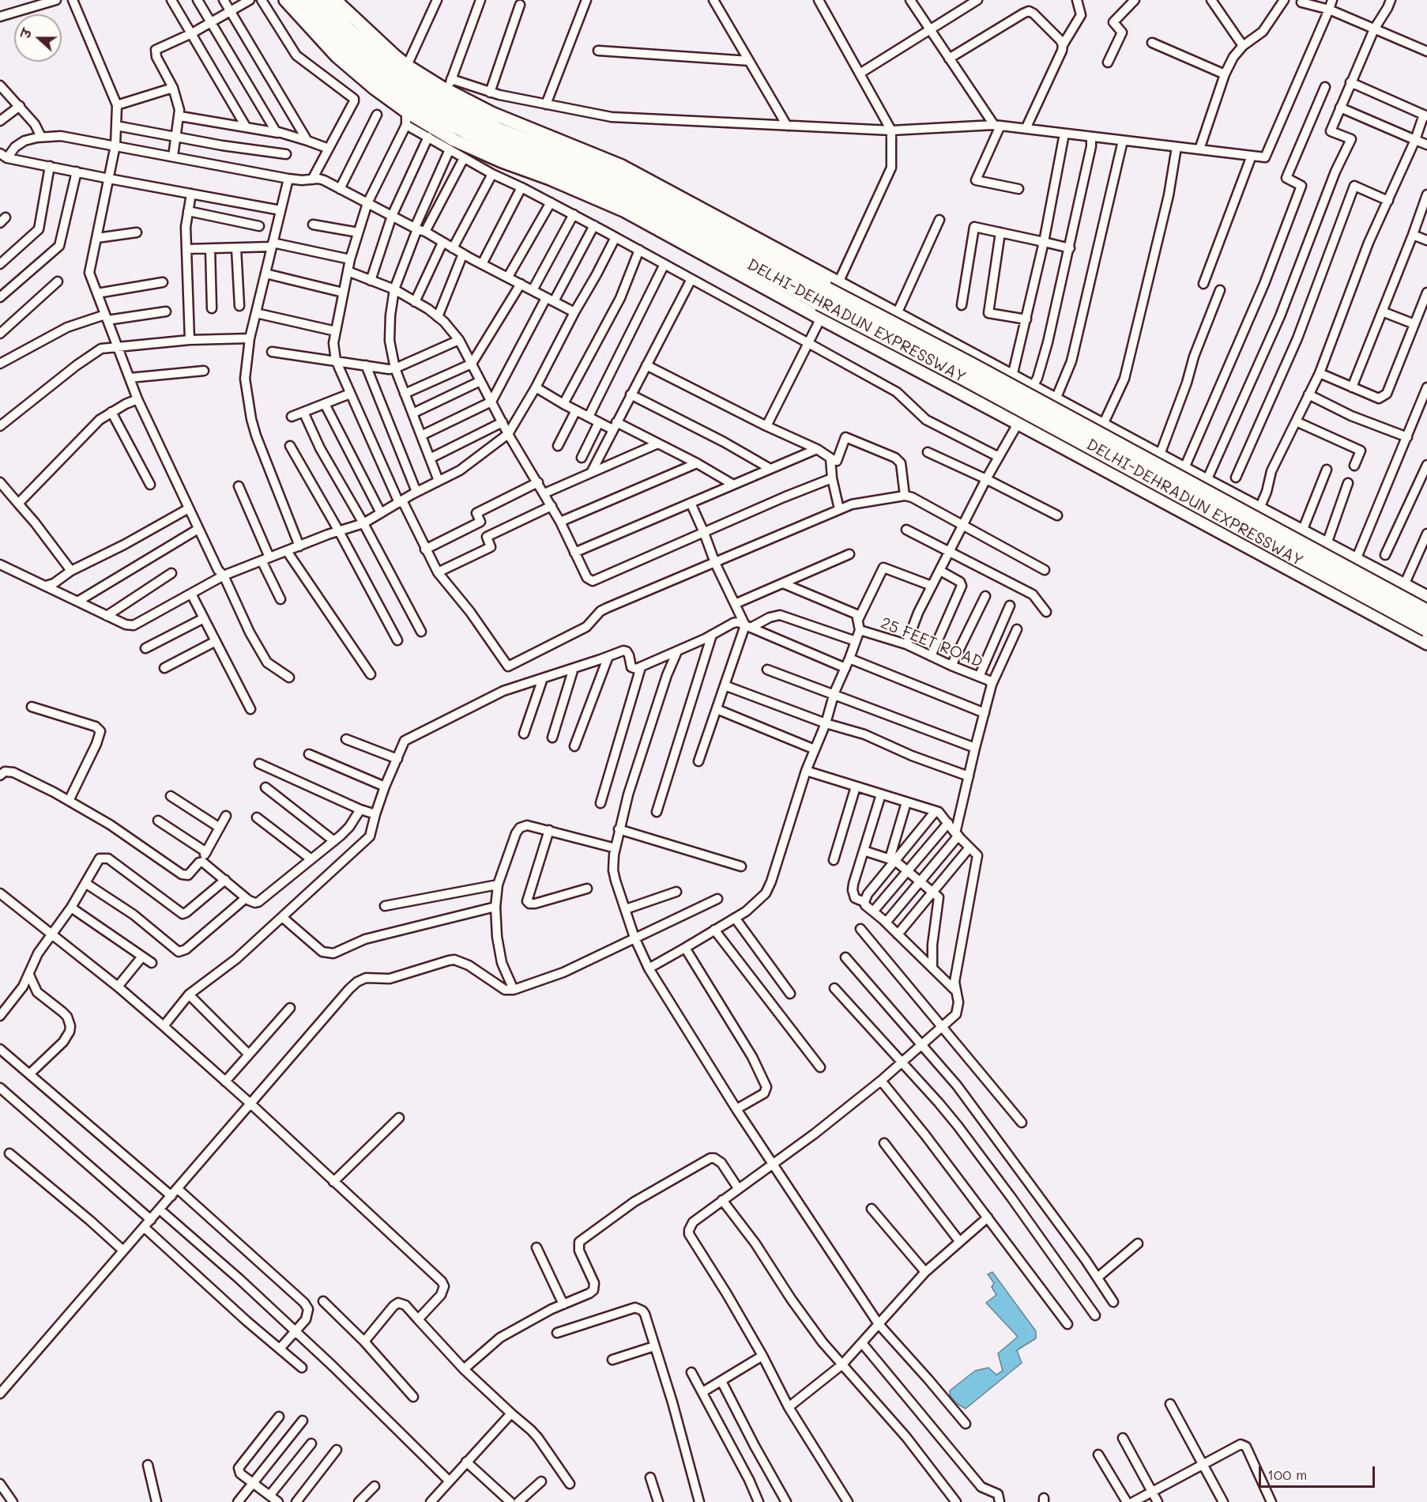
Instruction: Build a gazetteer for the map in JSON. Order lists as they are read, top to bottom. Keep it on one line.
{"streets":{"highway":["DELHI-DEHRADUN EXPRESSWAY"],"street":["25 FEET ROAD"]},"scale_bar":"100 m","north":"left"}
